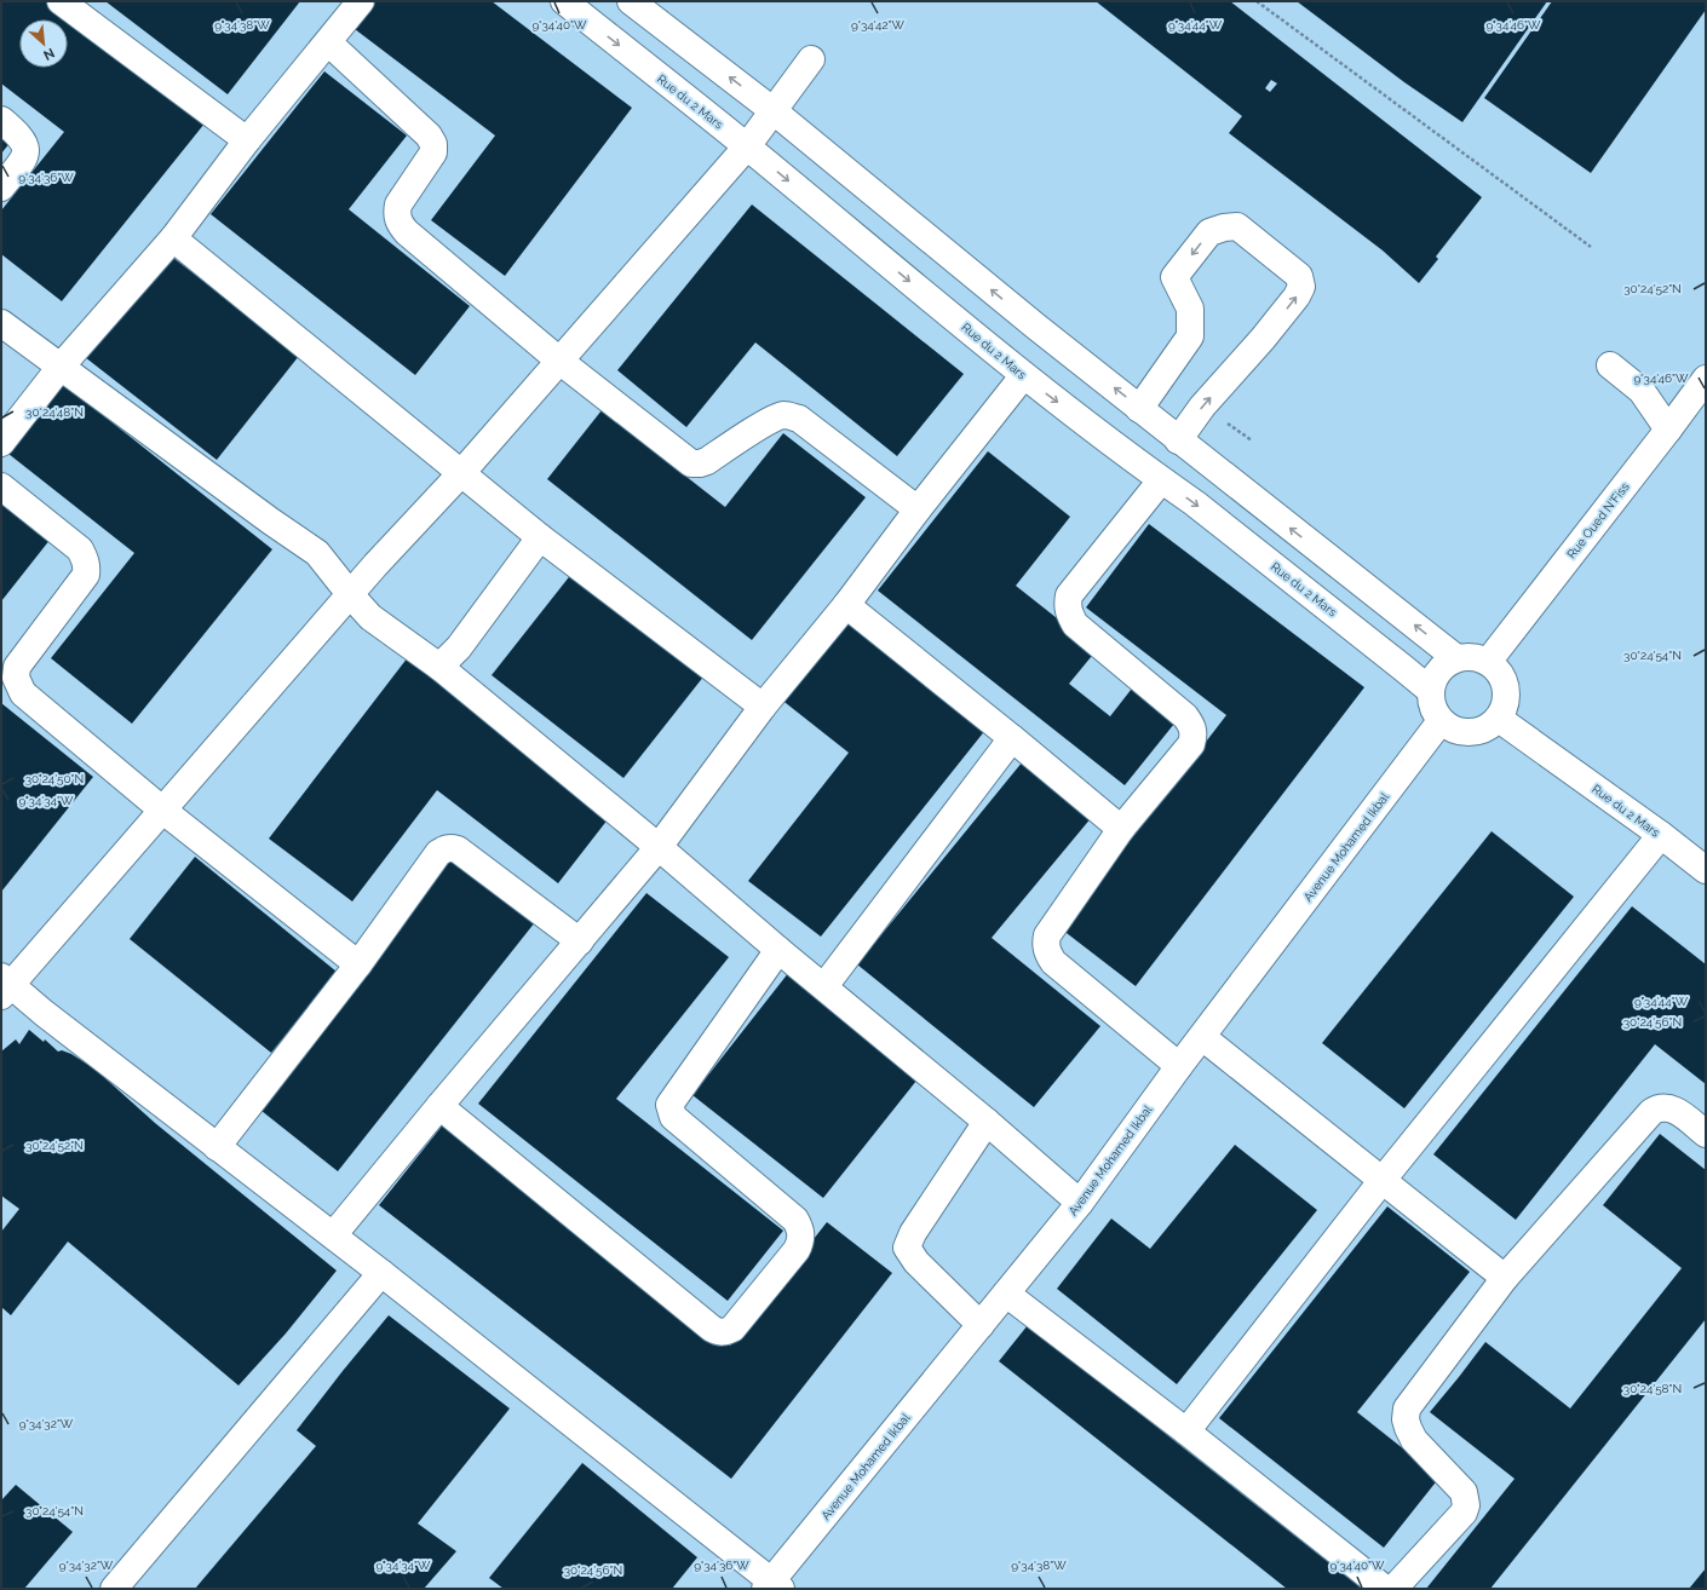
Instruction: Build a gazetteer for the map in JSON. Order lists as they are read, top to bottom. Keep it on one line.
{"streets":{"street":["Rue du 2 Mars","Rue Oued N'Fiss","Avenue Mohamed Ikbal"]},"crossings":[["Rue du 2 Mars","Rue Oued N'Fiss"],["Rue du 2 Mars","Avenue Mohamed Ikbal"],["Rue Oued N'Fiss","Avenue Mohamed Ikbal"]],"north":"bottom right","coordinates":["9°34'38\"W","9°34'40\"W","9°34'42\"W","9°34'44\"W","9°34'46\"W","9°34'36\"W","30°24'52\"N","30°24'48\"N","30°24'54\"N","30°24'50\"N","9°34'34\"W","30°24'56\"N","30°24'58\"N","9°34'32\"W"]}
